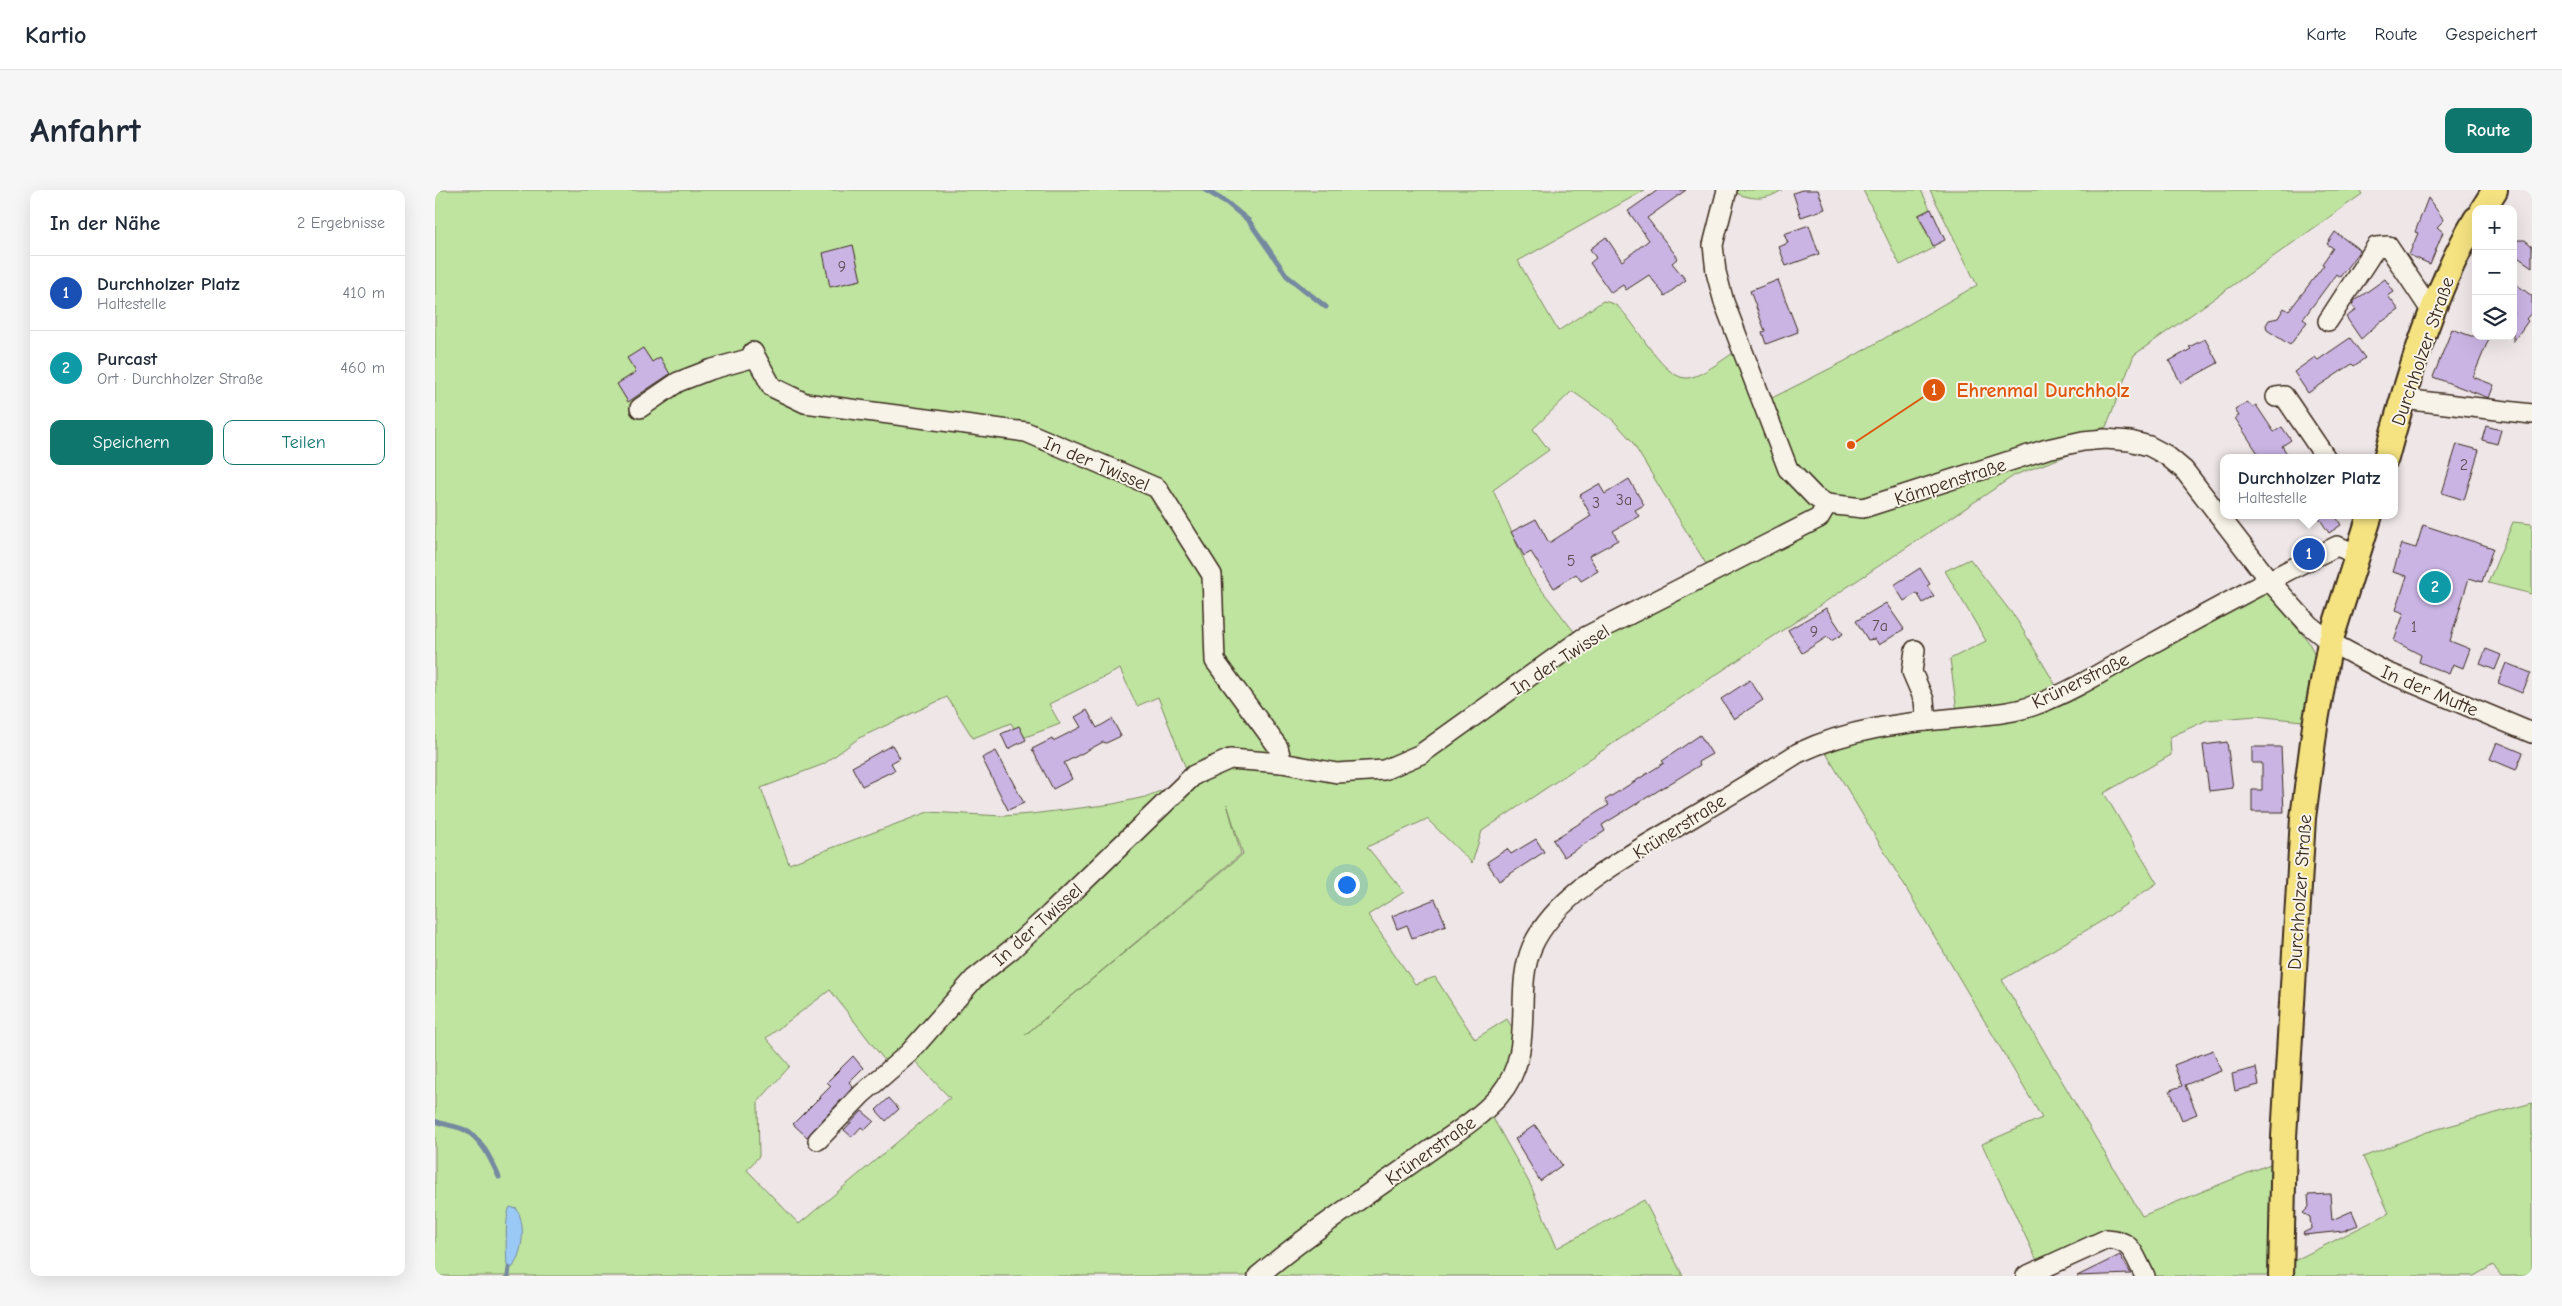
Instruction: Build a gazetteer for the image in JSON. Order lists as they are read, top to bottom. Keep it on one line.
{"streets":{"main road":["Durchholzer Straße"],"street":["In der Twissel","Kämpenstraße","Krünerstraße","In der Mutte"]},"crossings":[["Durchholzer Straße","Kämpenstraße"],["Durchholzer Straße","Krünerstraße"],["Durchholzer Straße","In der Mutte"],["In der Twissel","Kämpenstraße"],["Kämpenstraße","Krünerstraße"],["Kämpenstraße","In der Mutte"]],"places":["Ehrenmal Durchholz"],"house_numbers":["9","2","3a","3","5","7a","1","9"],"page":{"header":"Kartio","nav":["Karte","Route","Gespeichert"],"buttons":["Route",["Speichern","Teilen"]],"title":"Anfahrt","heading":["In der Nähe","2 Ergebnisse"],"map_buttons":["+","−"],"list":[{"mark":"1","name":"Durchholzer Platz","note":"Haltestelle","value":"410 m"},{"mark":"2","name":"Purcast","note":"Ort · Durchholzer Straße","value":"460 m"}],"popup":["Durchholzer Platz","Haltestelle"],"pins":["1","2"]}}
